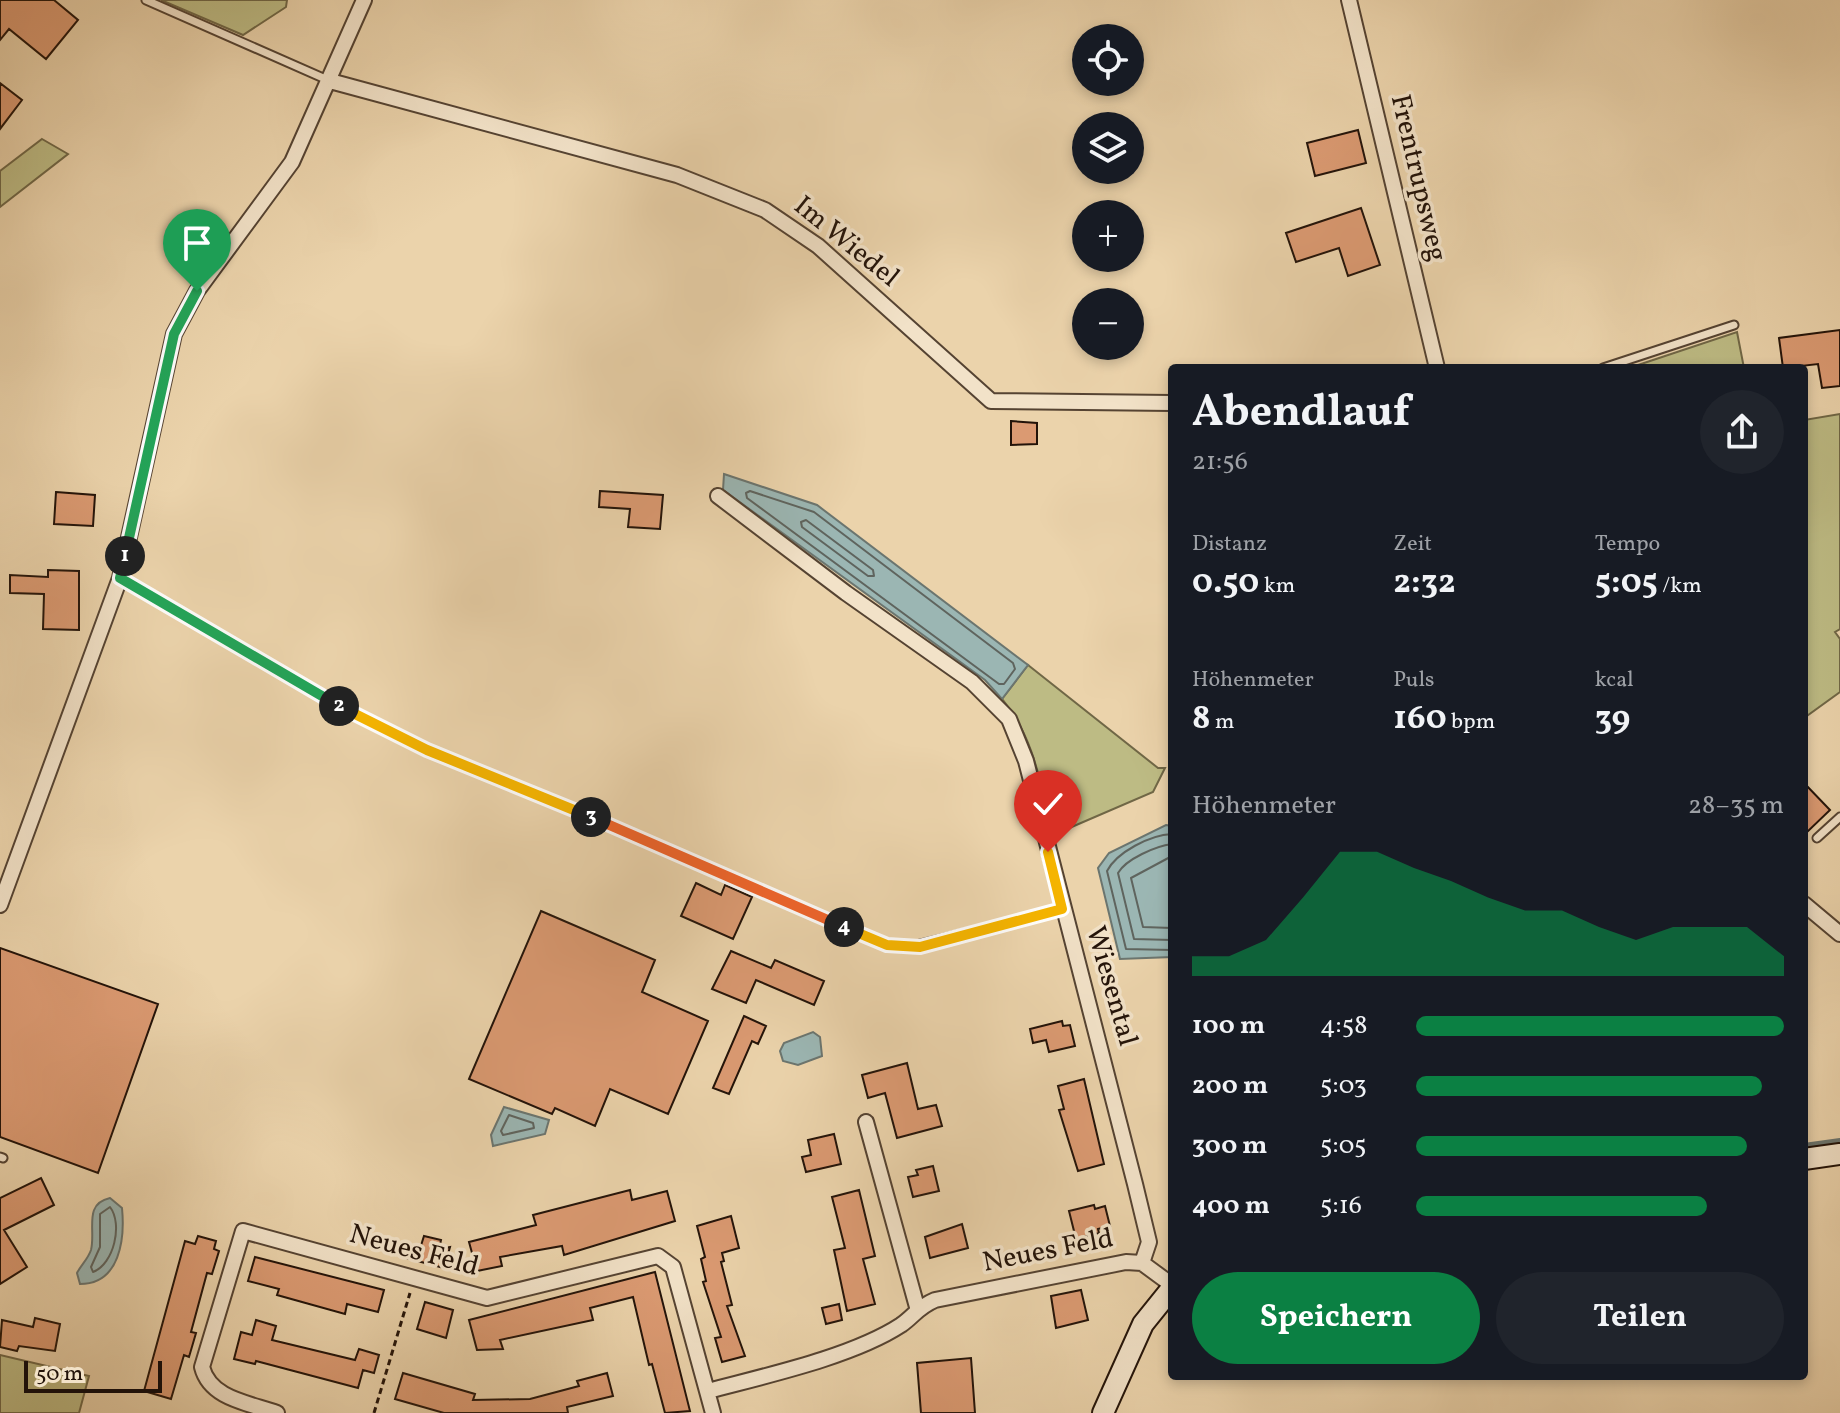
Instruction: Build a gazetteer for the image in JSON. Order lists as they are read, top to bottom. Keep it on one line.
{"streets":{"street":["Frentrupsweg","Im Wiedel","Wiesental","Neues Feld"]},"crossings":[["Wiesental","Neues Feld"]],"scale_bar":"50 m","page":{"map_buttons":["+","−"],"heading":["Abendlauf","21:56"],"stats":[["Distanz","0.50 km"],["Zeit","2:32"],["Tempo","5:05 /km"],["Höhenmeter","8 m"],["Puls","160 bpm"],["kcal","39"]],"pins":["1","2","3","4"],"chart":["Höhenmeter","28–35 m"],"list":[{"name":"100 m","note":"4:58"},{"name":"200 m","note":"5:03"},{"name":"300 m","note":"5:05"},{"name":"400 m","note":"5:16"}],"buttons":["Speichern","Teilen"],"scale":"50 m"}}
